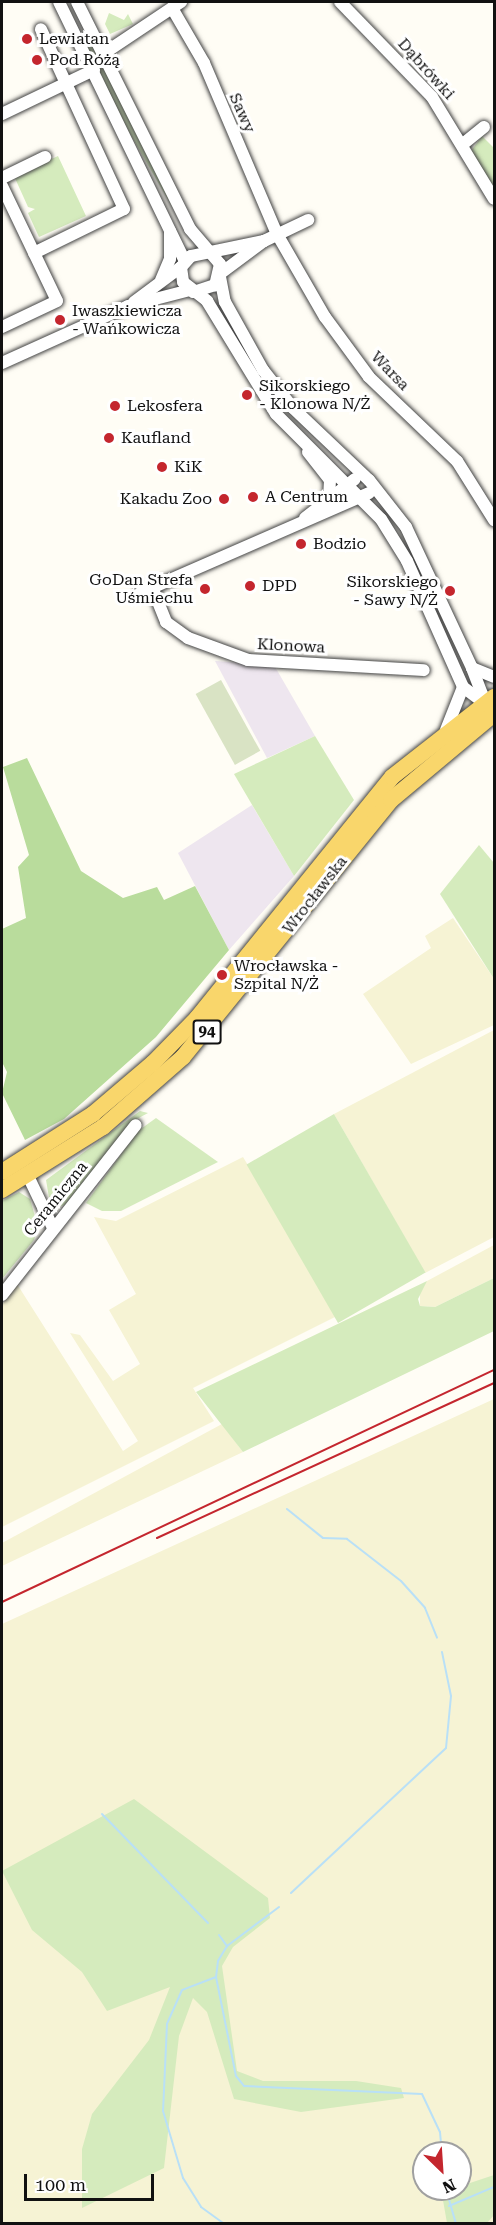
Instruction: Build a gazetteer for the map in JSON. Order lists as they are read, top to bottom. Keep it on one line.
{"streets":{"main road":["Wrocławska","94"],"street":["Dąbrówki","Sawy","Warsa","Klonowa","Ceramiczna"]},"crossings":[["Sawy","Warsa"]],"places":["Lewiatan","Pod Różą","Iwaszkiewicza - Wańkowicza","Sikorskiego - Klonowa N/Ż","Lekosfera","Kaufland","KiK","A Centrum","Kakadu Zoo","Bodzio","DPD","GoDan Strefa Uśmiechu","Sikorskiego - Sawy N/Ż","Wrocławska - Szpital N/Ż"],"scale_bar":"100 m","north":"bottom right"}
